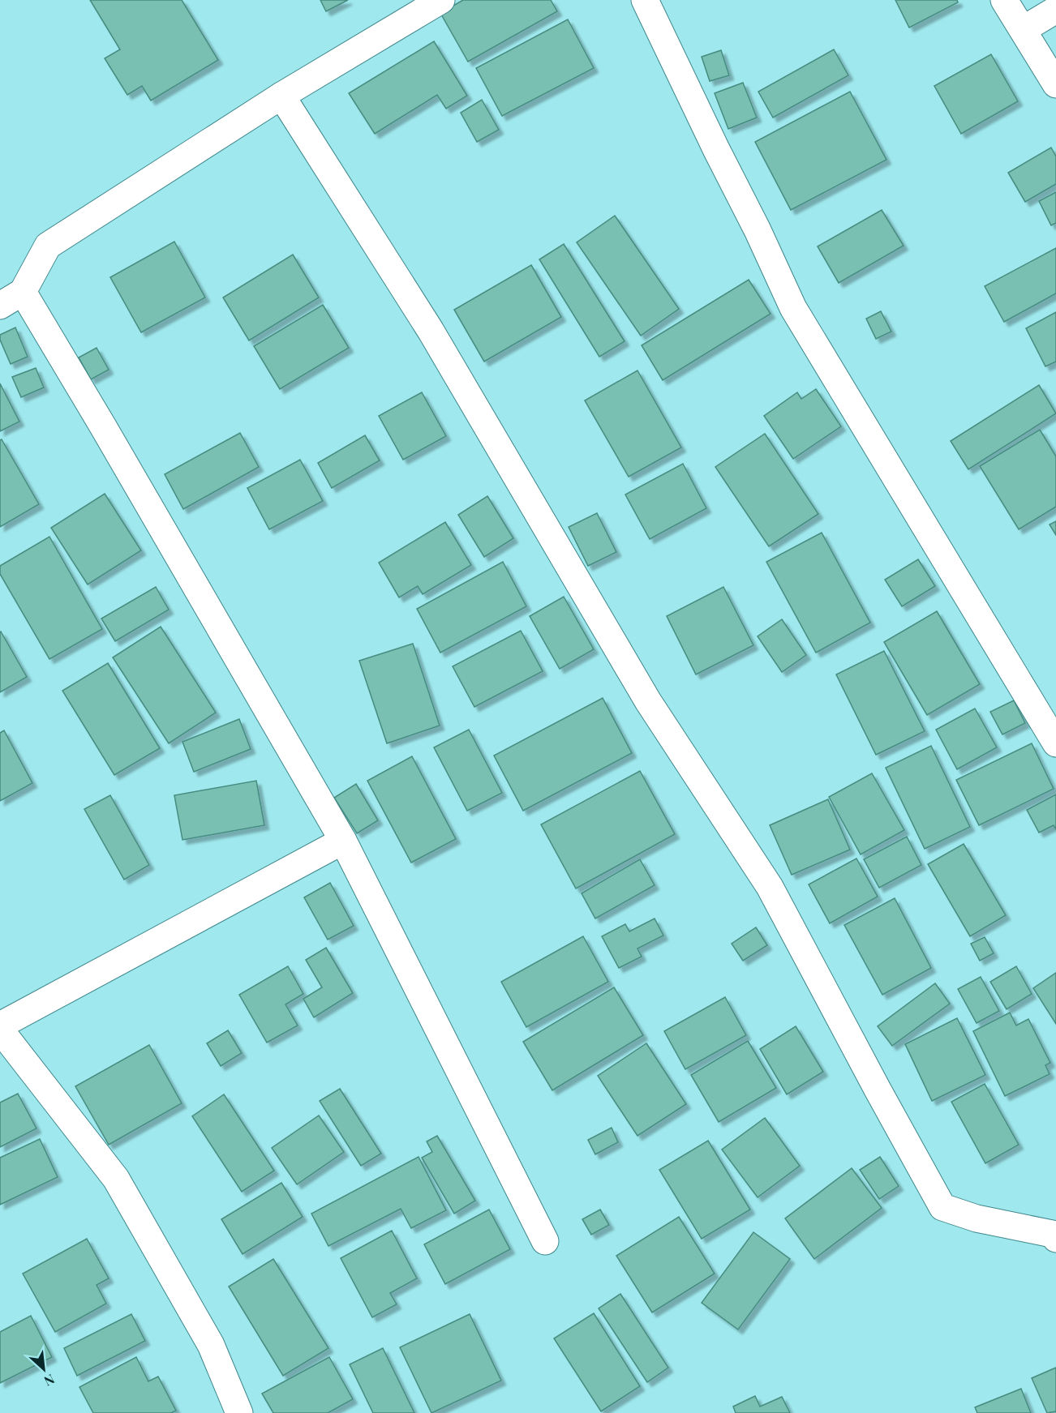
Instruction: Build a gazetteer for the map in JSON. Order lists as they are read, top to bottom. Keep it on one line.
{"north":"bottom right"}
